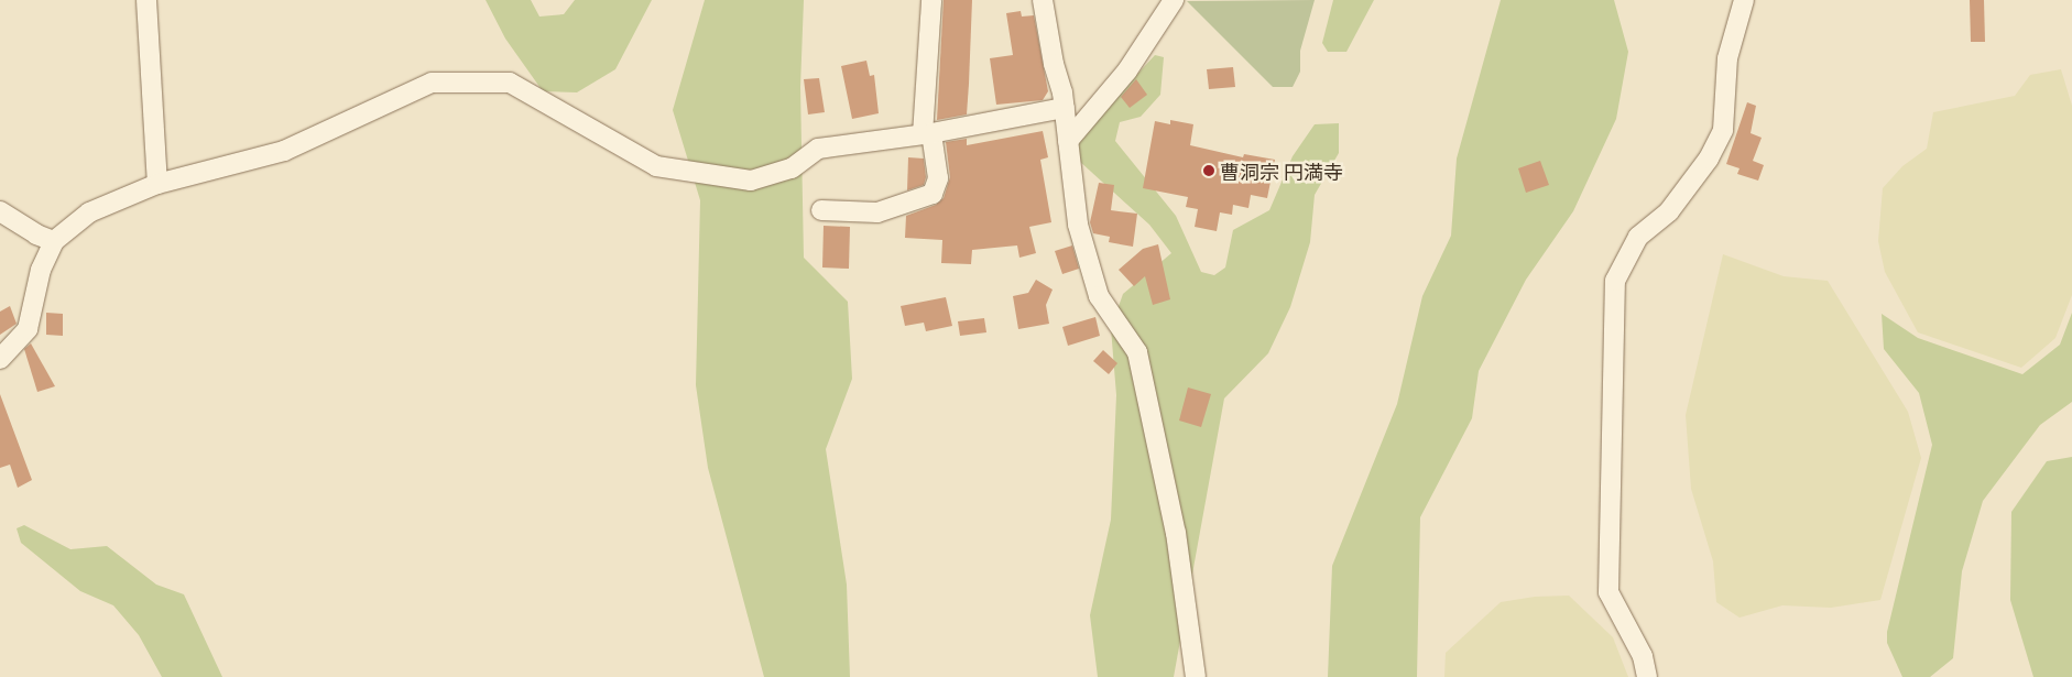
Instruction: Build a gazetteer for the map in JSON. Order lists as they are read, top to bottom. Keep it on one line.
{"places":["曹洞宗 円満寺"]}
